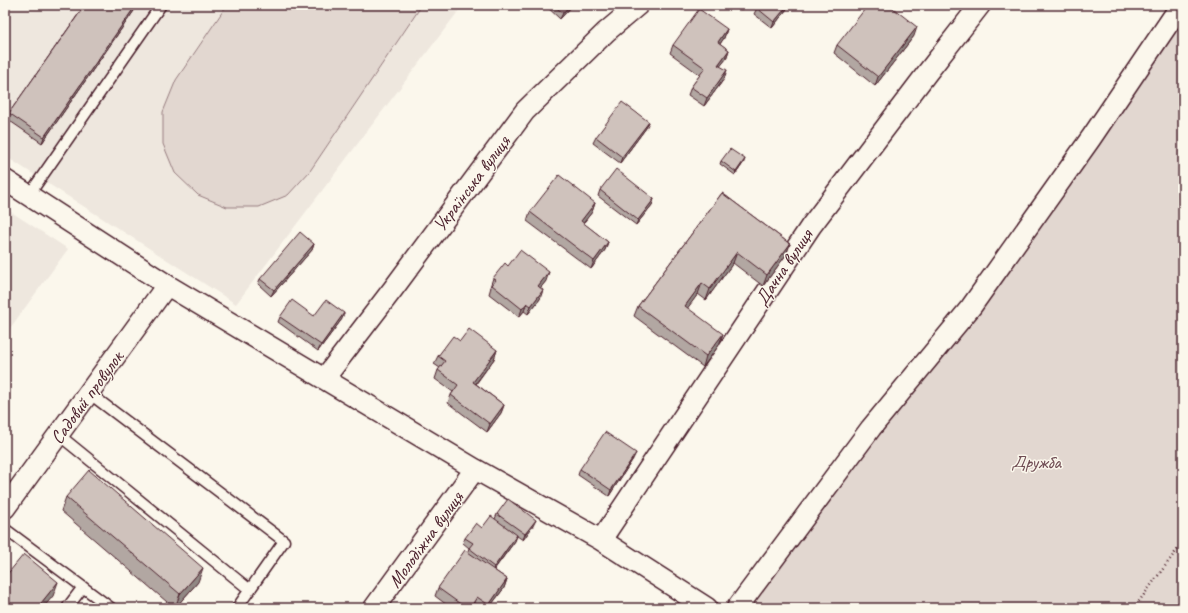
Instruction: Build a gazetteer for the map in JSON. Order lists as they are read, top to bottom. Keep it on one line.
{"streets":{"street":["Українська вулиця","Дачна вулиця","Садовий провулок","Молодіжна вулиця"]},"parks":["Дружба"]}
